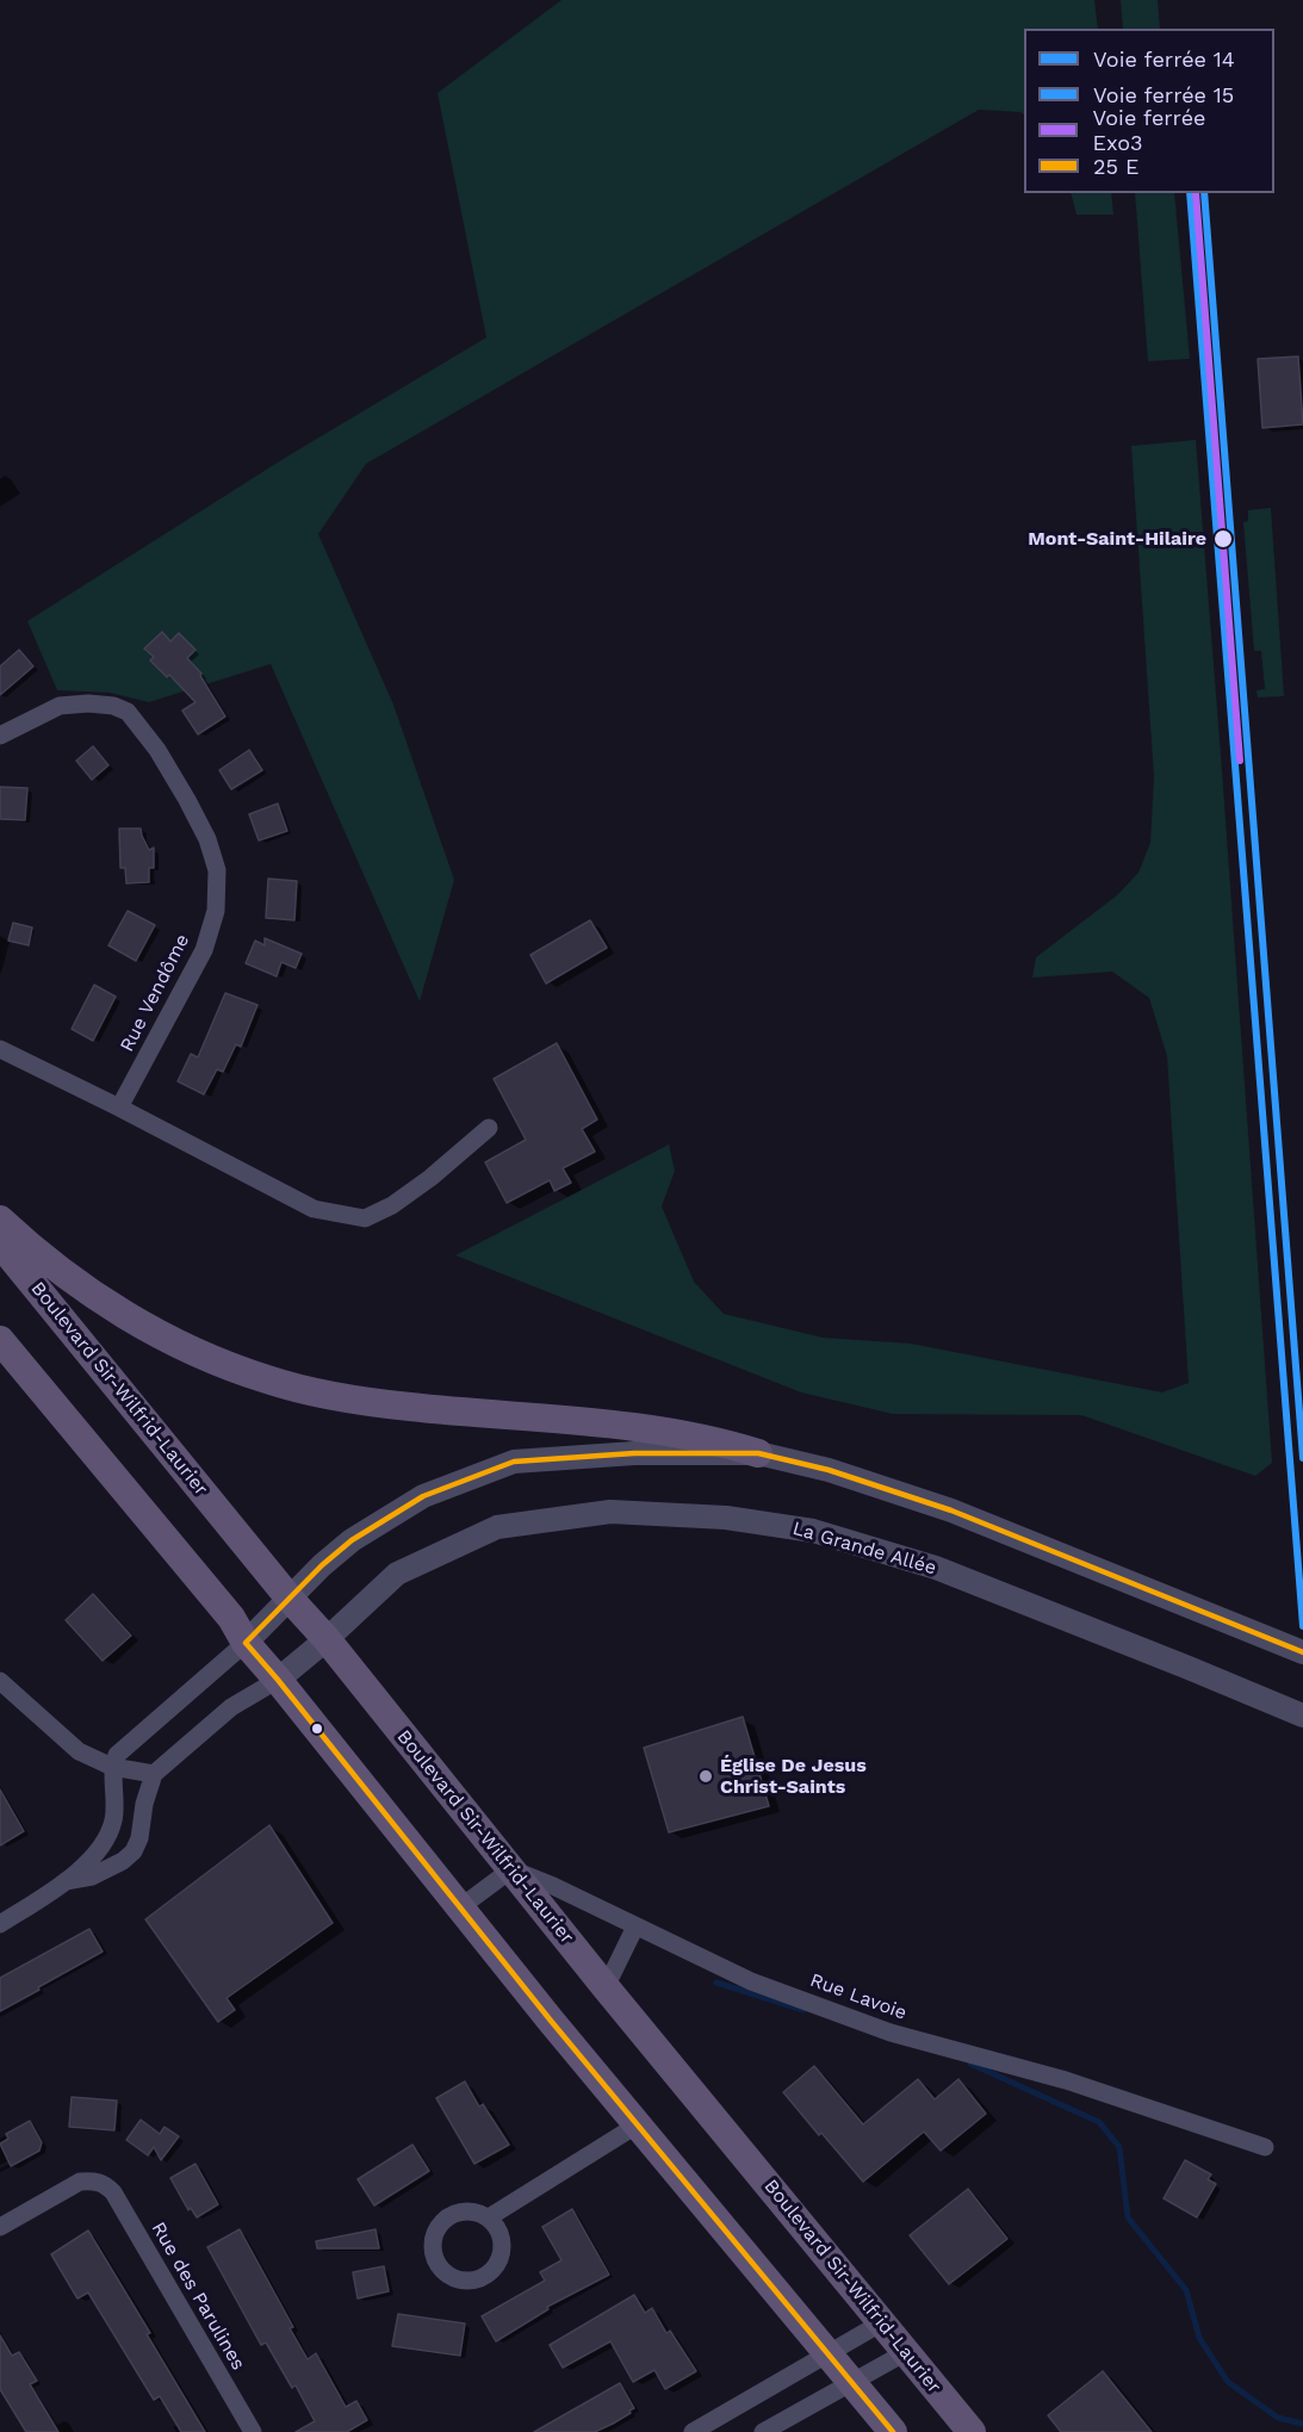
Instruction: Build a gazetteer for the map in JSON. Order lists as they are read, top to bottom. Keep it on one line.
{"streets":{"main road":["Boulevard Sir-Wilfrid-Laurier"],"street":["Rue Vendôme","La Grande Allée","Rue Lavoie","Rue des Parulines"]},"crossings":[["Boulevard Sir-Wilfrid-Laurier","La Grande Allée"],["Boulevard Sir-Wilfrid-Laurier","Rue Lavoie"]],"places":["Mont-Saint-Hilaire","Église De Jesus Christ-Saints"],"lines":["rail line 14","rail line 15","rail line Exo3"],"legend":["Voie ferrée 14","Voie ferrée 15","Voie ferrée Exo3","25 E"]}
